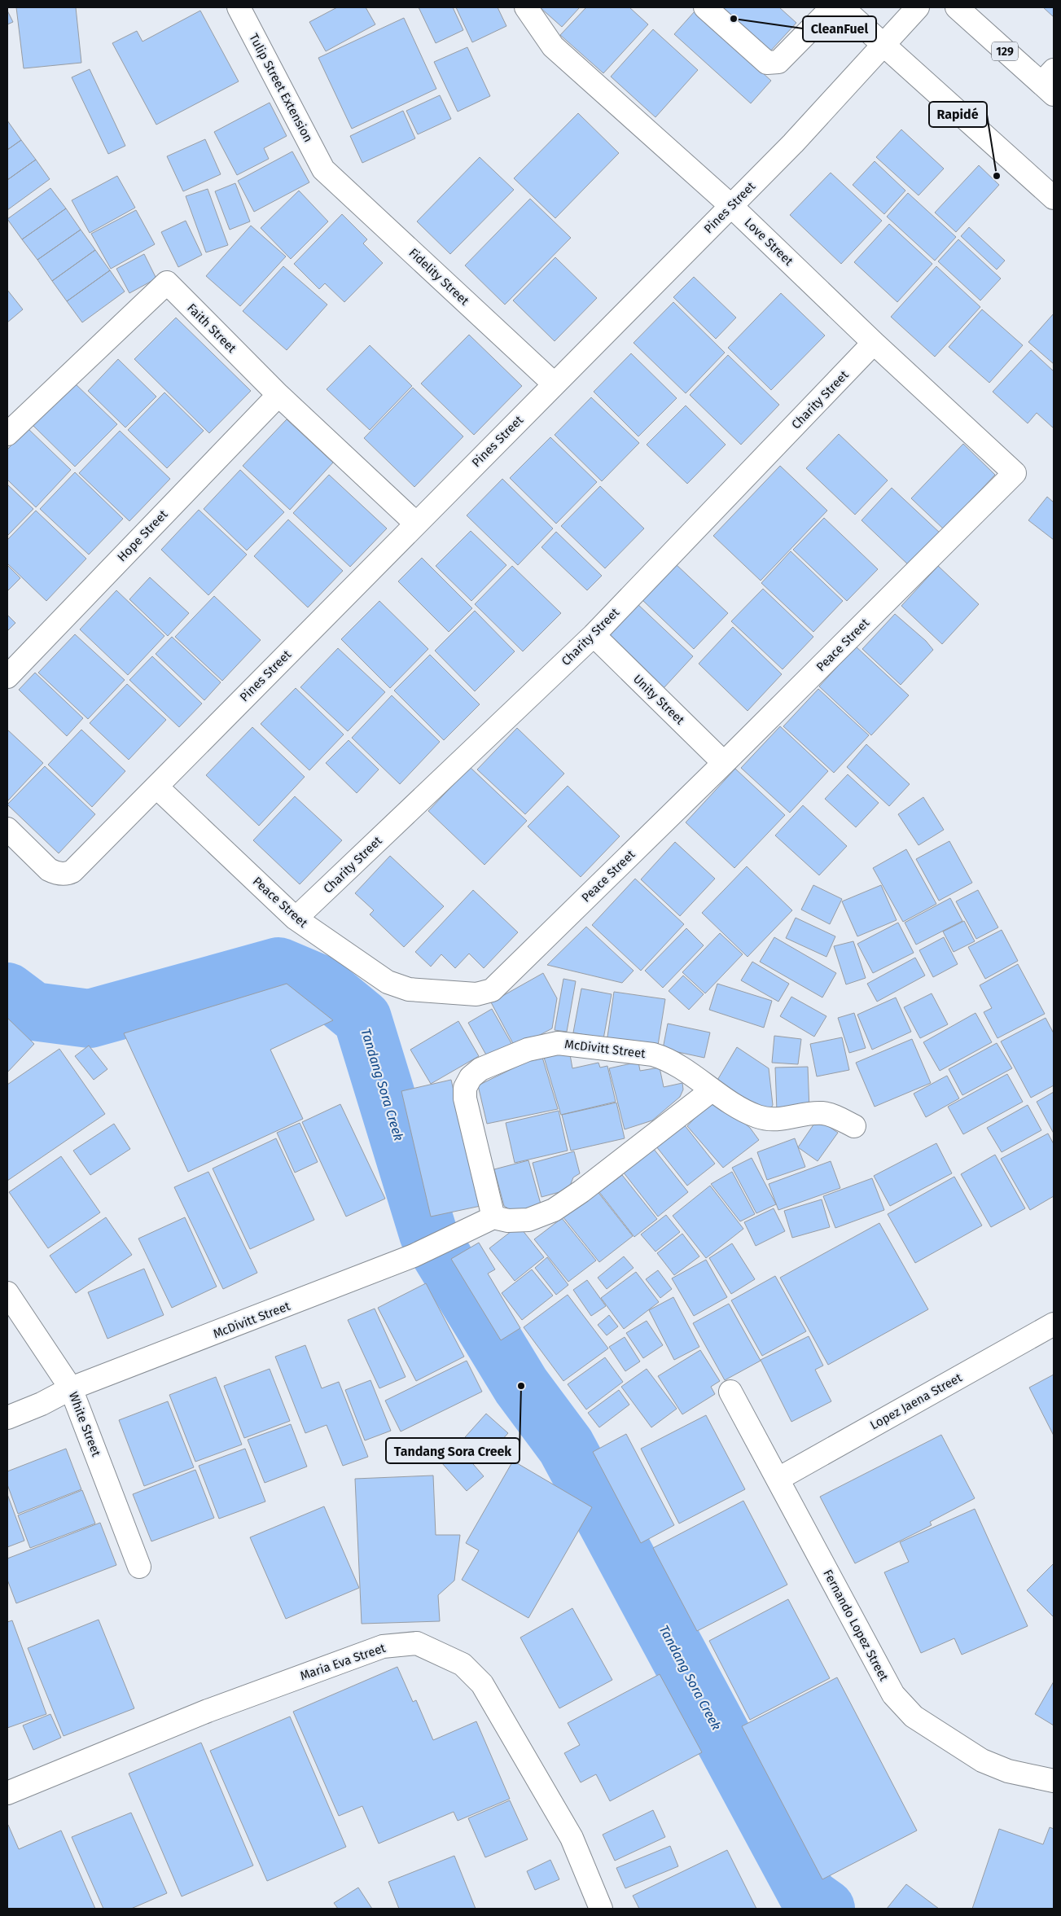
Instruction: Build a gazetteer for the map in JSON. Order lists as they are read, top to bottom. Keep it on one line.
{"streets":{"street":["129","Tulip Street Extension","Pines Street","Love Street","Fidelity Street","Faith Street","Charity Street","Hope Street","Peace Street","Unity Street","McDivitt Street","Lopez Jaena Street","White Street","Fernando Lopez Street","Maria Eva Street"]},"crossings":[["Tulip Street Extension","Fidelity Street"],["Pines Street","Love Street"],["Pines Street","Fidelity Street"],["Pines Street","Faith Street"],["Pines Street","Peace Street"],["Love Street","Charity Street"],["Love Street","Peace Street"],["Faith Street","Hope Street"],["Charity Street","Peace Street"],["Charity Street","Unity Street"],["Peace Street","Unity Street"],["McDivitt Street","White Street"],["Lopez Jaena Street","Fernando Lopez Street"]],"water":["Tandang Sora Creek"],"places":["CleanFuel","Rapidé","Tandang Sora Creek"]}
